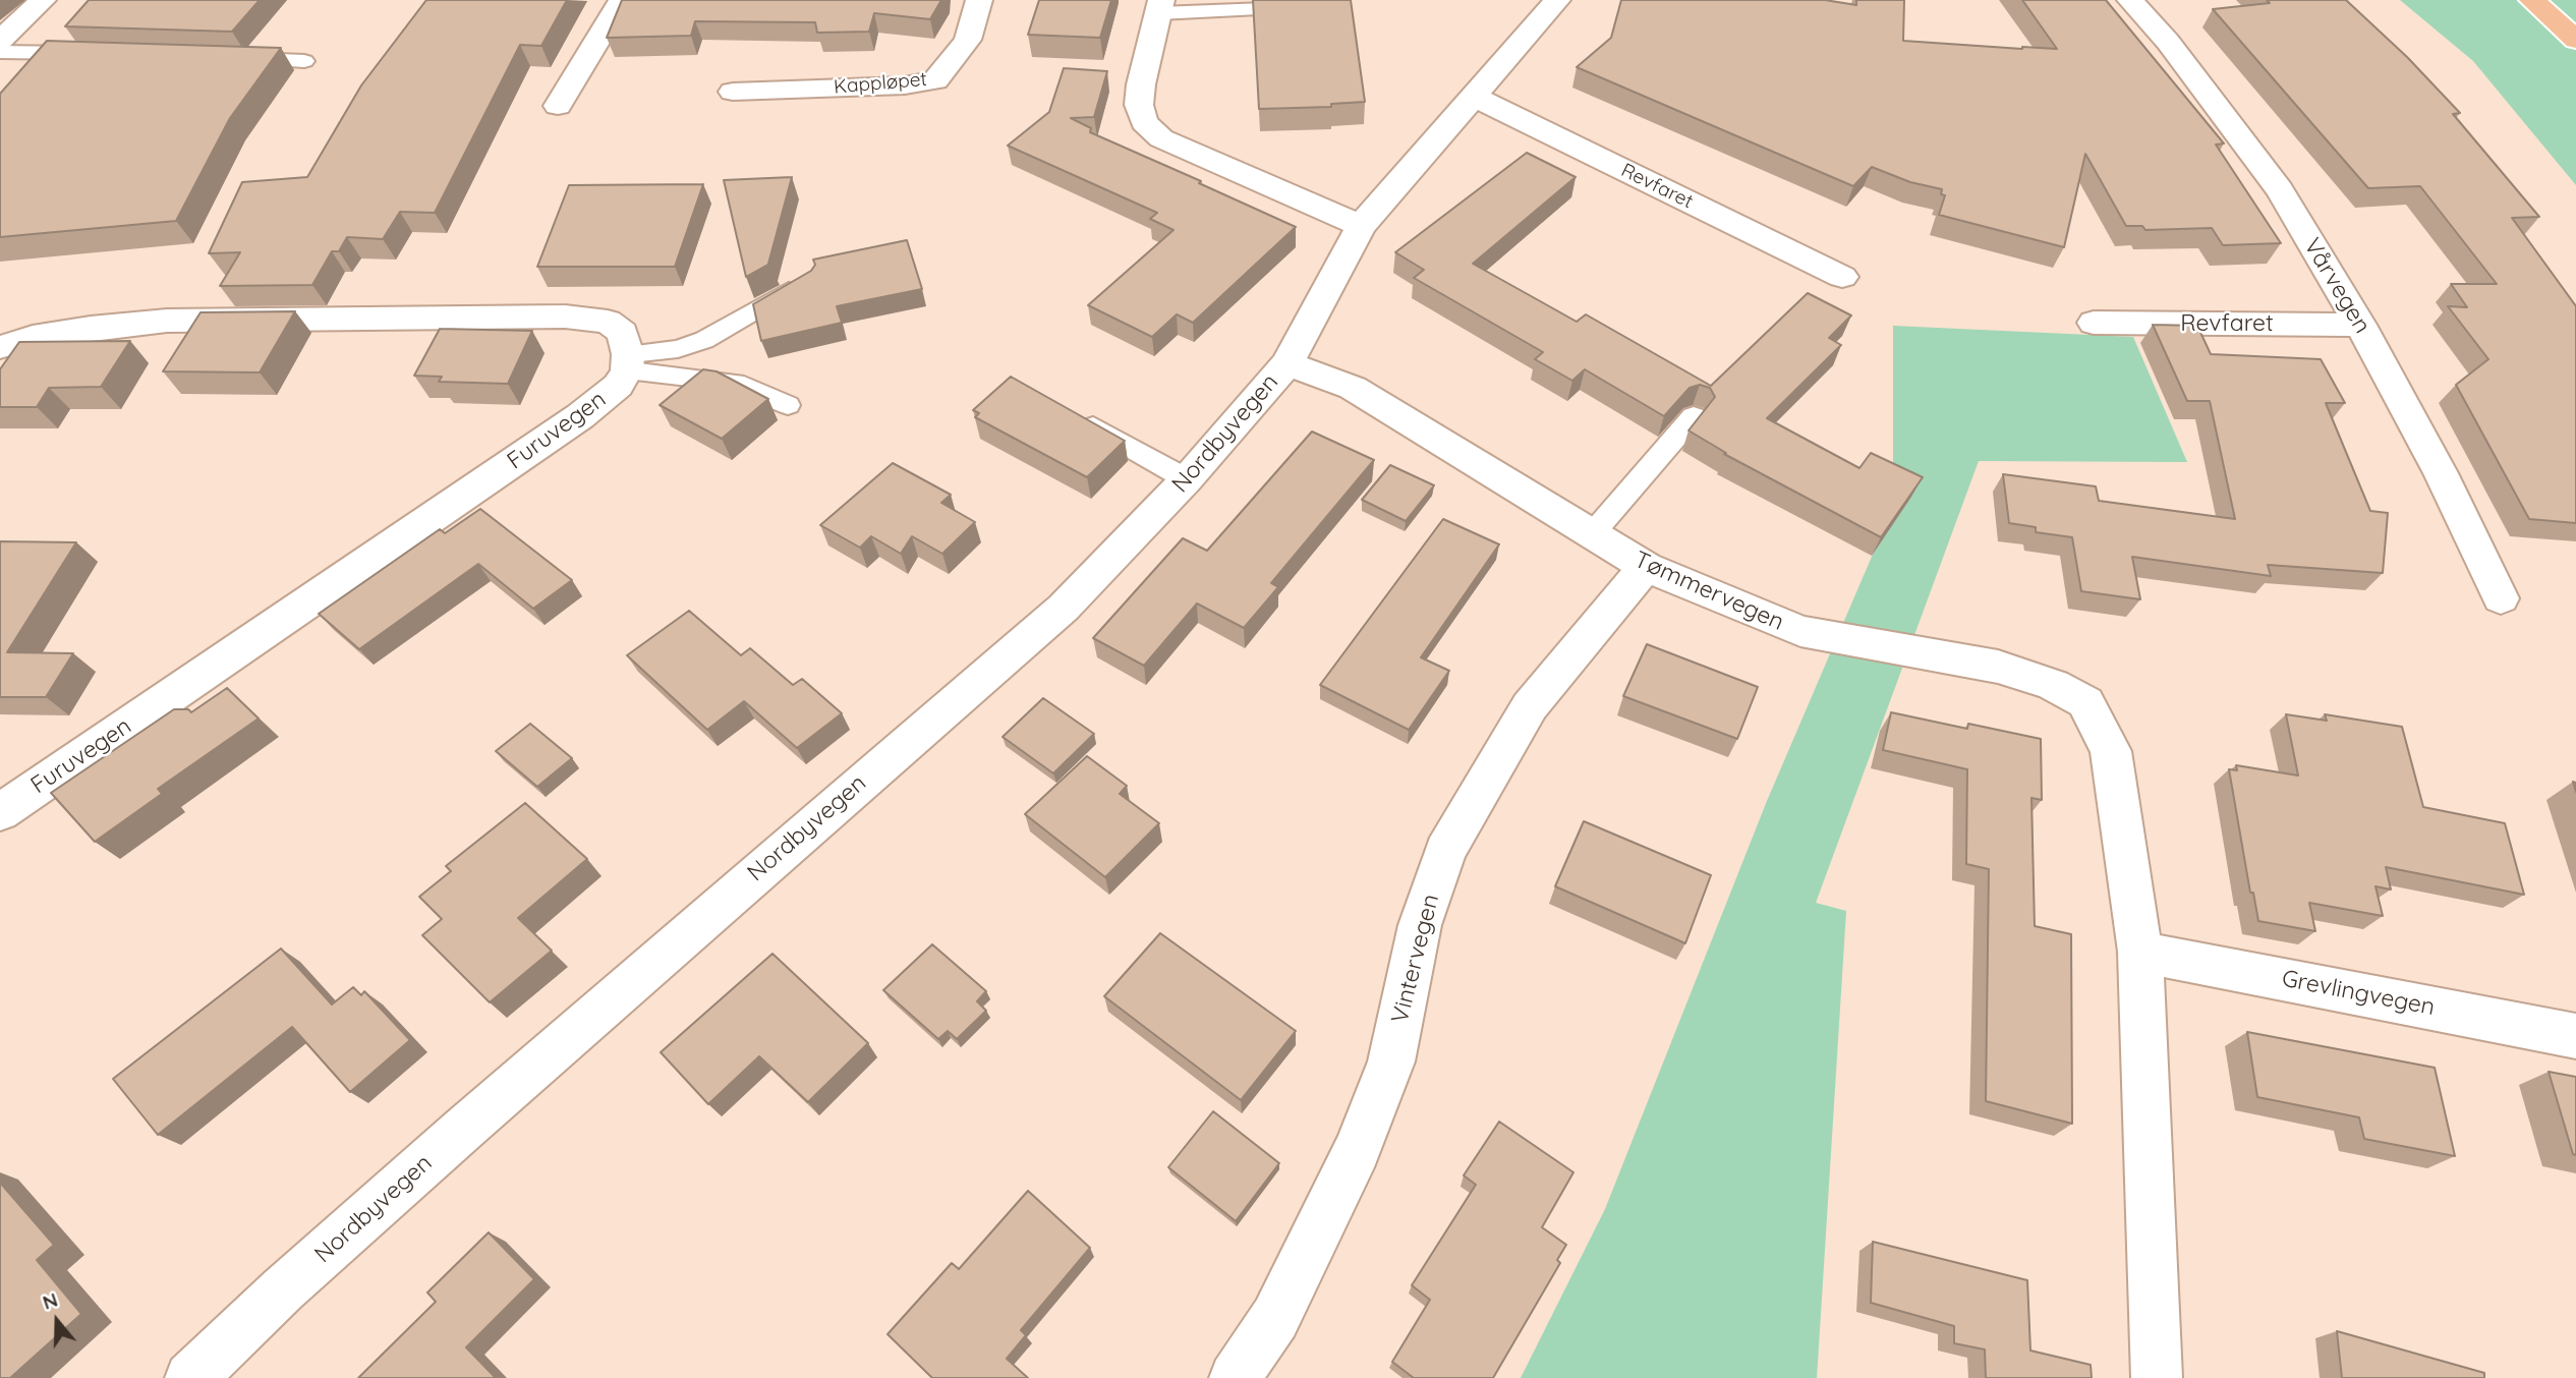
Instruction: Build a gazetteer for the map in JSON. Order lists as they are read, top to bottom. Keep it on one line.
{"streets":{"street":["Kappløpet","Revfaret","Vårvegen","Furuvegen","Nordbyvegen","Tømmervegen","Vintervegen","Grevlingvegen"]},"crossings":[["Revfaret","Vårvegen"],["Revfaret","Nordbyvegen"],["Nordbyvegen","Tømmervegen"],["Tømmervegen","Vintervegen"],["Tømmervegen","Grevlingvegen"]],"north":"top"}
